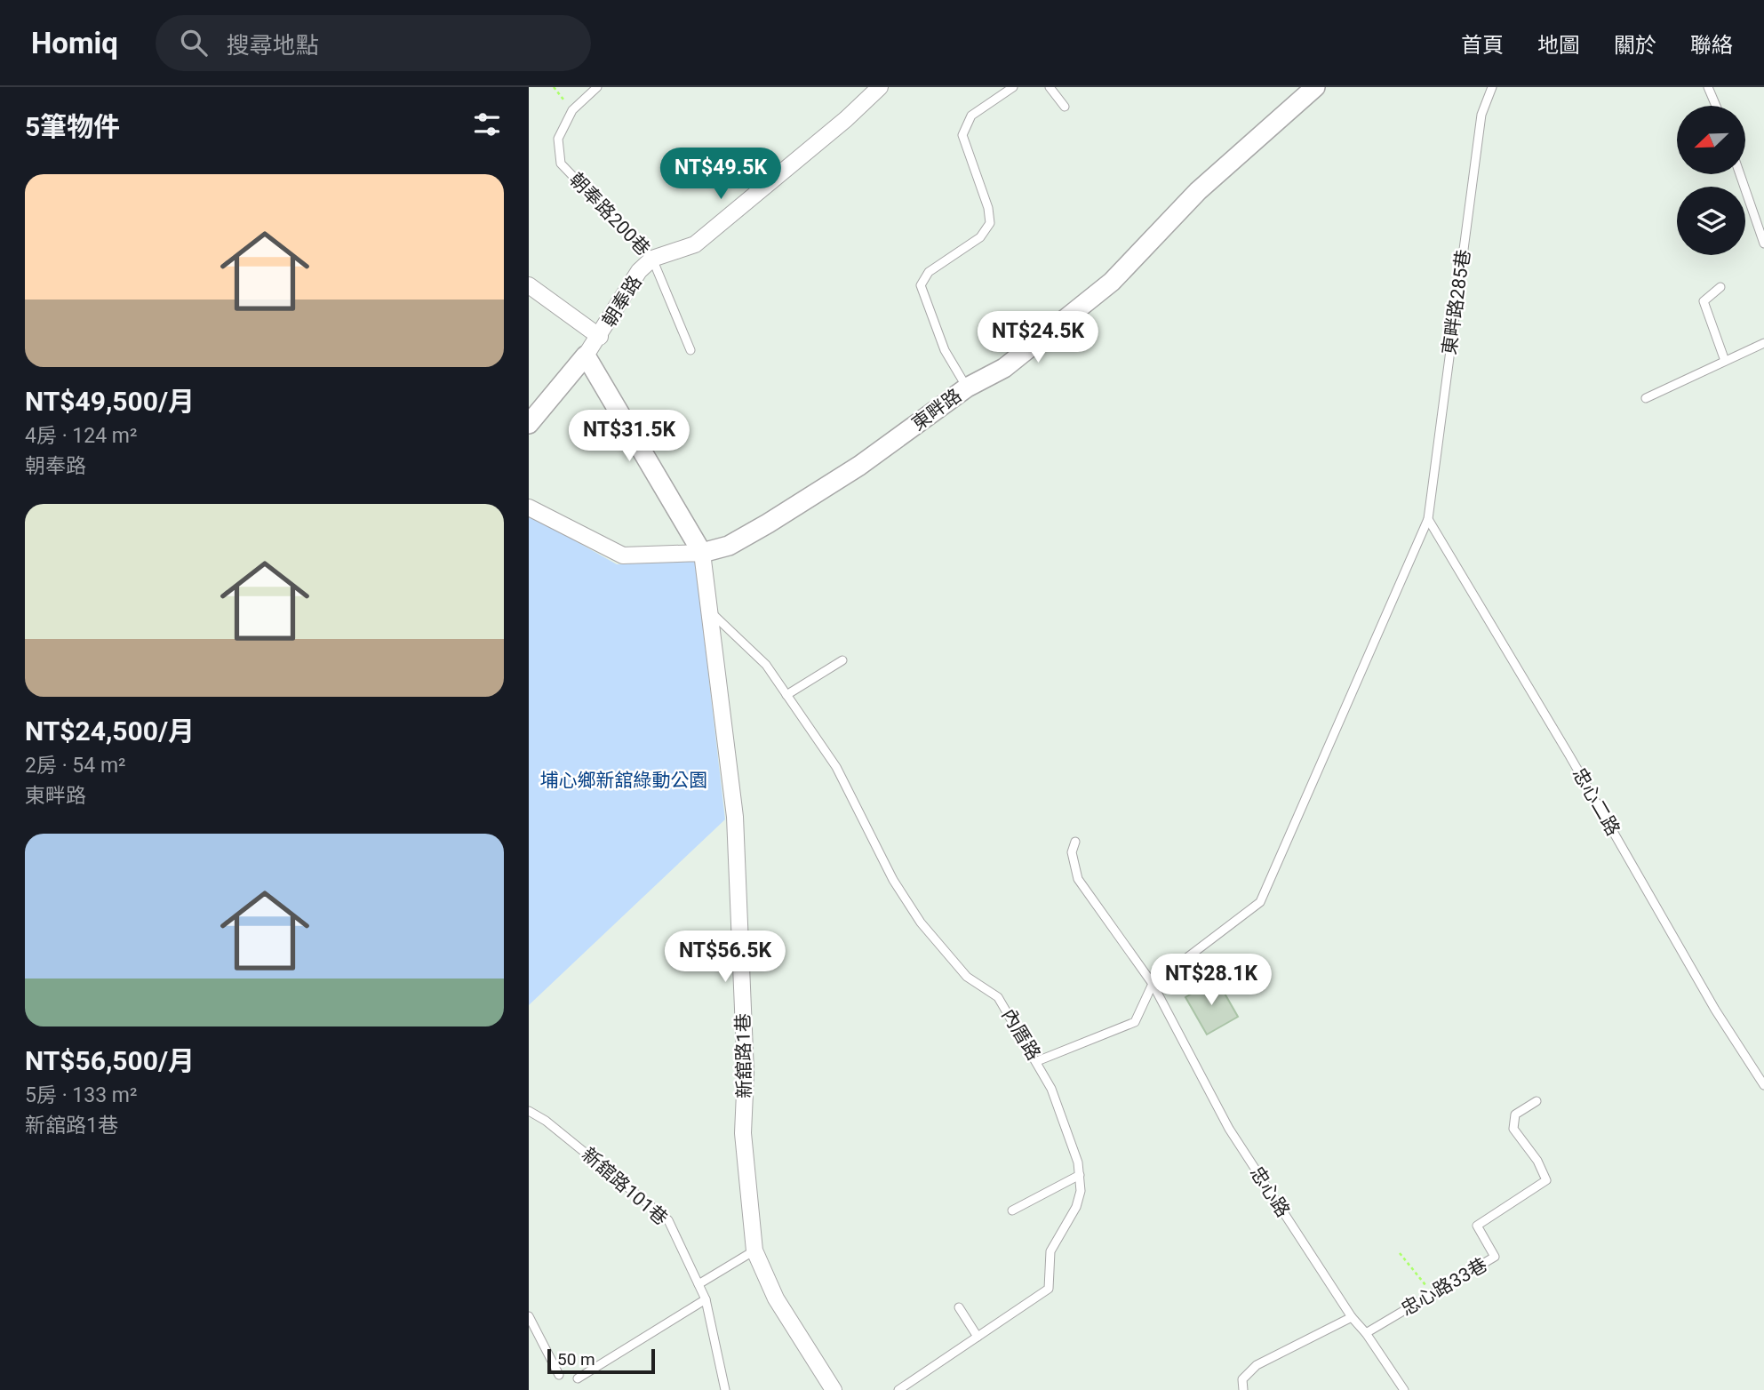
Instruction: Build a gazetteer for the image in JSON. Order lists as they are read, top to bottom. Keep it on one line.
{"streets":{"street":["朝奉路","東畔路","新舘路1巷"],"lane":["朝奉路200巷","東畔路285巷","忠心二路","內厝路","新舘路101巷","忠心路","忠心路33巷"]},"crossings":[["朝奉路200巷","朝奉路"],["東畔路285巷","忠心二路"],["東畔路285巷","忠心路"],["東畔路","新舘路1巷"],["內厝路","新舘路1巷"],["忠心路","忠心路33巷"]],"parks":["埔心鄉新舘綠動公園"],"scale_bar":"50 m","north":"bottom left","page":{"header":"Homiq","search":"搜尋地點","nav":["首頁","地圖","關於","聯絡"],"heading":"5筆物件","price":["NT$49.5K","NT$24.5K","NT$31.5K","NT$56.5K","NT$28.1K"],"list":[{"name":"NT$49,500/月","note":"4房 · 124 m² · 朝奉路"},{"name":"NT$24,500/月","note":"2房 · 54 m² · 東畔路"},{"name":"NT$56,500/月","note":"5房 · 133 m² · 新舘路1巷"}],"scale":"50 m"}}
